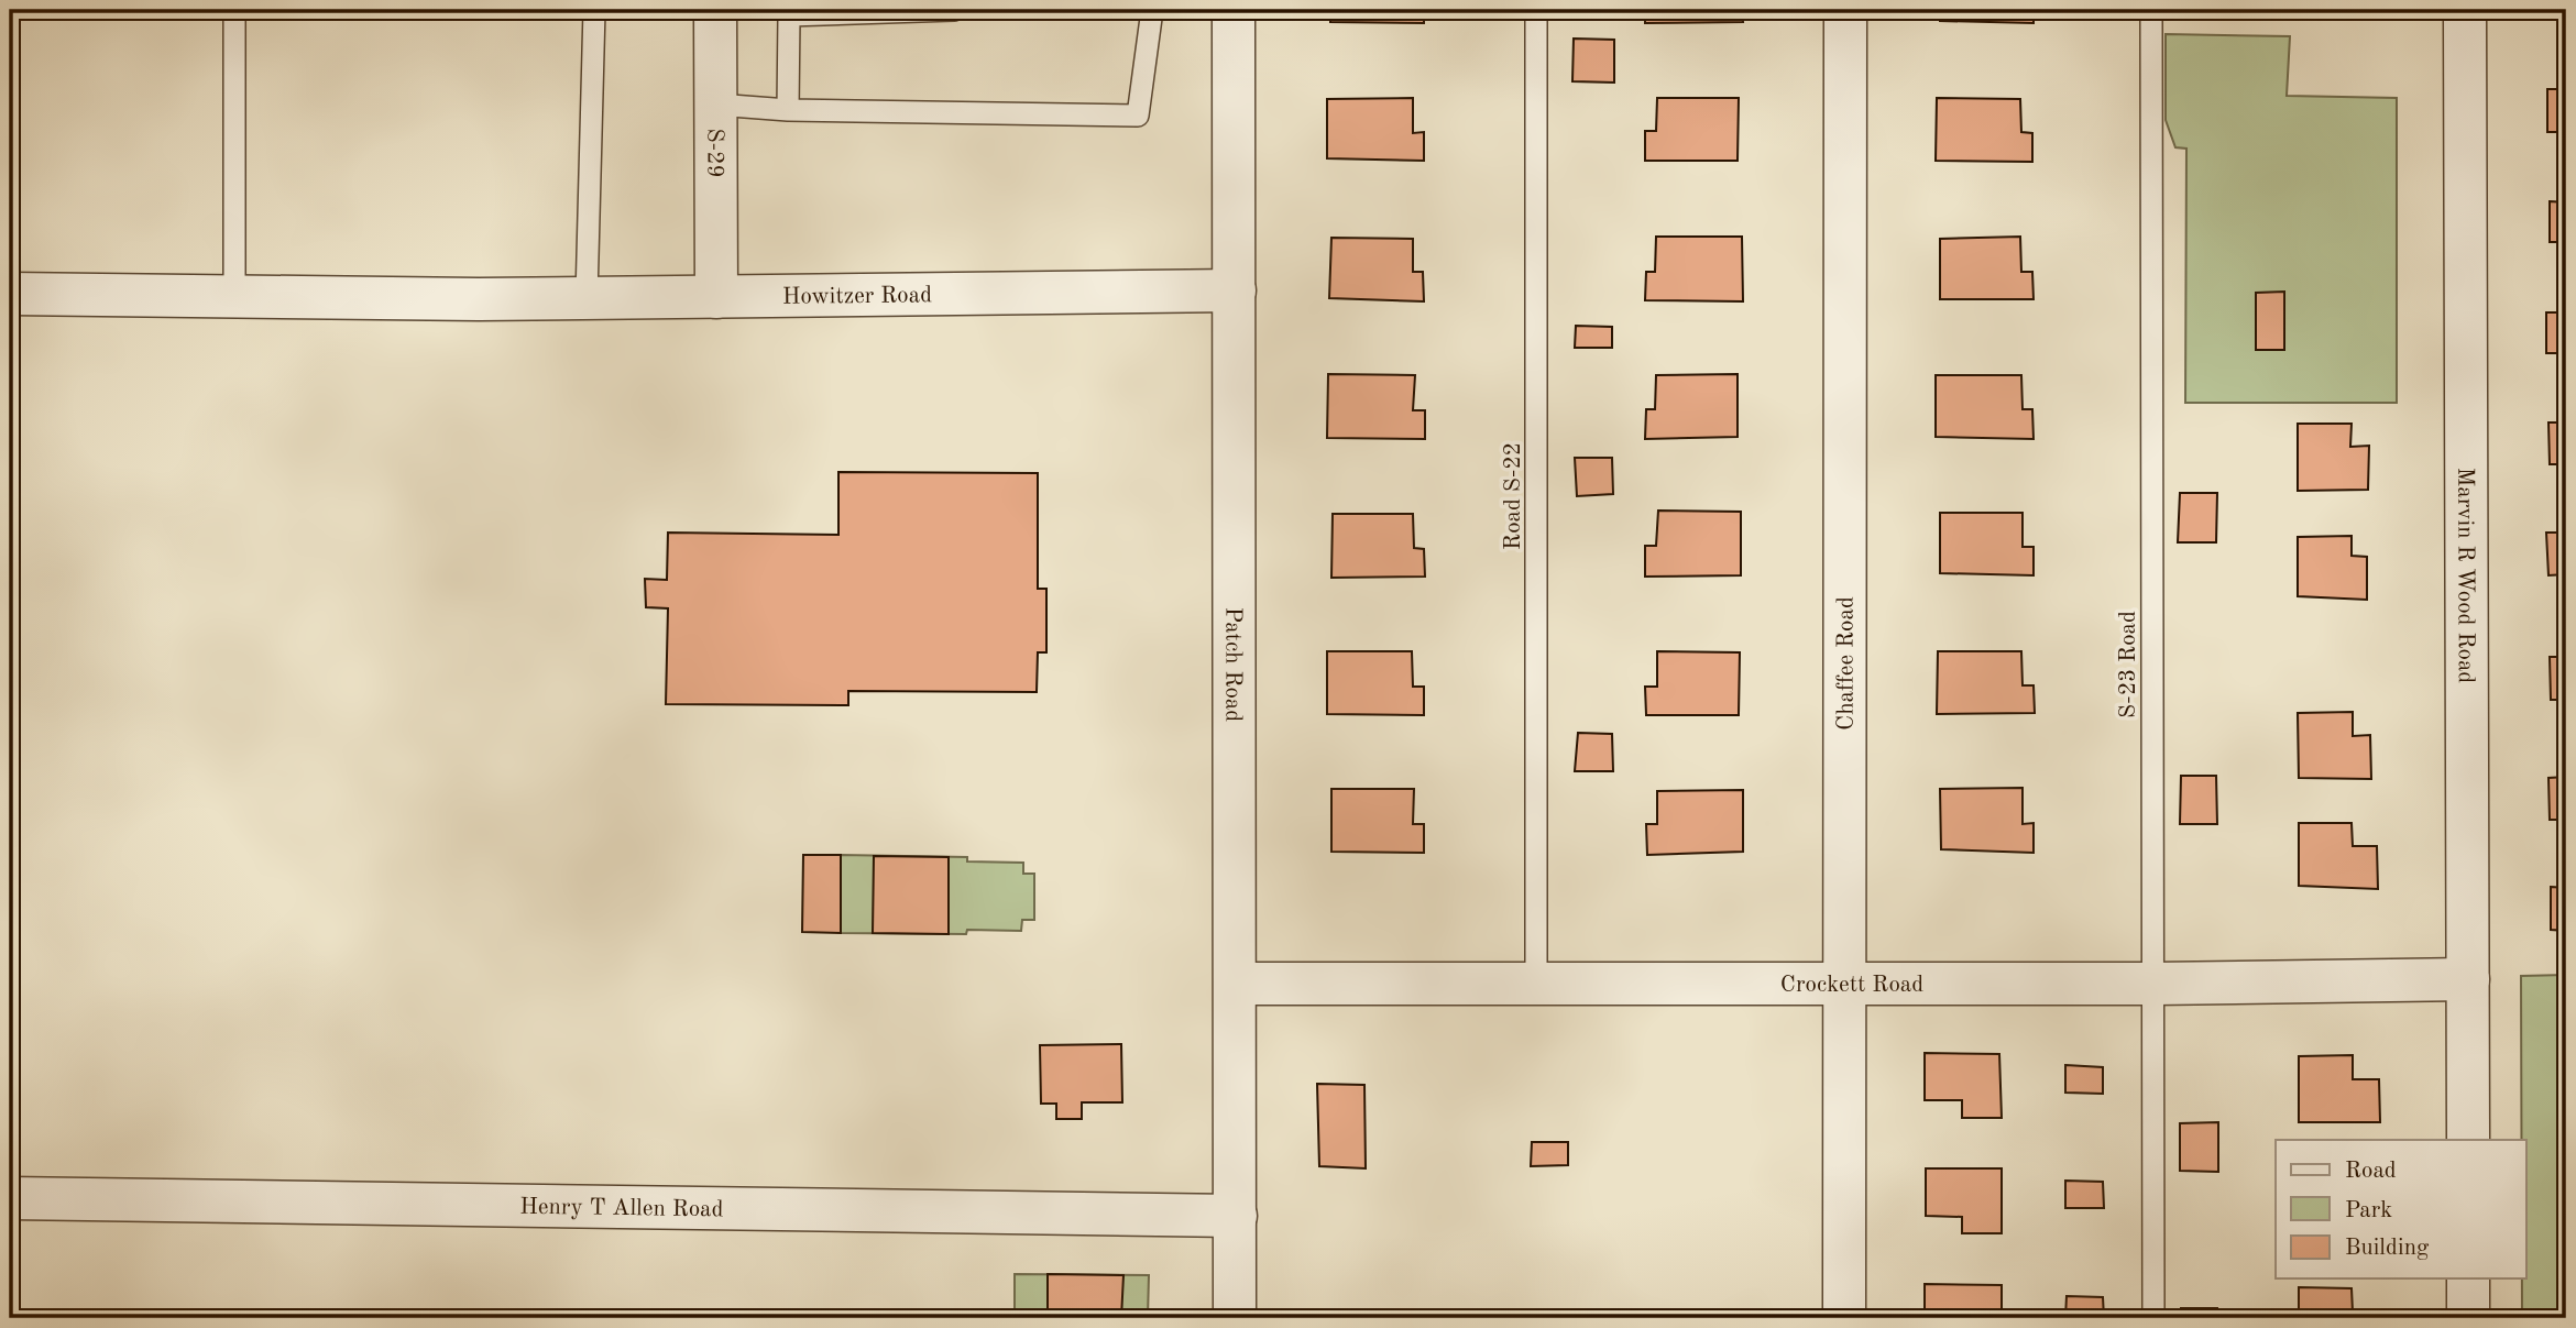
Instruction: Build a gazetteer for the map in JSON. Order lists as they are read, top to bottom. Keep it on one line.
{"streets":{"street":["S-29","Howitzer Road","Marvin R Wood Road","Patch Road","Chaffee Road","Crockett Road","Henry T Allen Road"],"lane":["Road S-22","S-23 Road"]},"crossings":[["S-29","Howitzer Road"],["Howitzer Road","Patch Road"],["Road S-22","Crockett Road"],["Marvin R Wood Road","Crockett Road"],["Patch Road","Crockett Road"],["Patch Road","Henry T Allen Road"],["Chaffee Road","Crockett Road"],["S-23 Road","Crockett Road"]],"legend":["Road","Park","Building"]}
